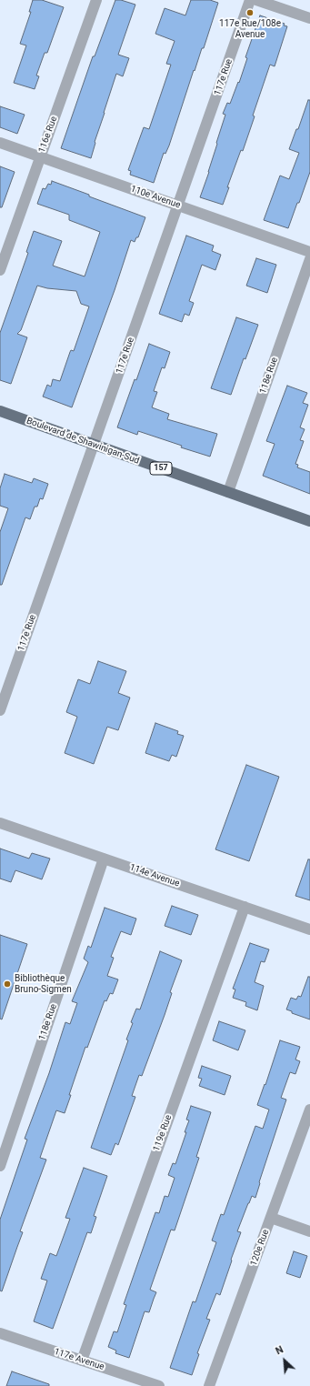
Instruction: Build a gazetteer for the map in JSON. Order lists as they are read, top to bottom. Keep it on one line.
{"streets":{"main road":["Boulevard de Shawinigan-Sud","157"],"street":["117e Rue","116e Rue","110e Avenue","118e Rue","114e Avenue","119e Rue","120e Rue","117e Avenue"]},"crossings":[["117e Rue","110e Avenue"],["117e Rue","Boulevard de Shawinigan-Sud"],["116e Rue","110e Avenue"],["118e Rue","Boulevard de Shawinigan-Sud"],["118e Rue","114e Avenue"],["114e Avenue","119e Rue"],["119e Rue","117e Avenue"]],"places":["117e Rue/108e Avenue","Bibliothèque Bruno-Sigmen"],"north":"top left"}
